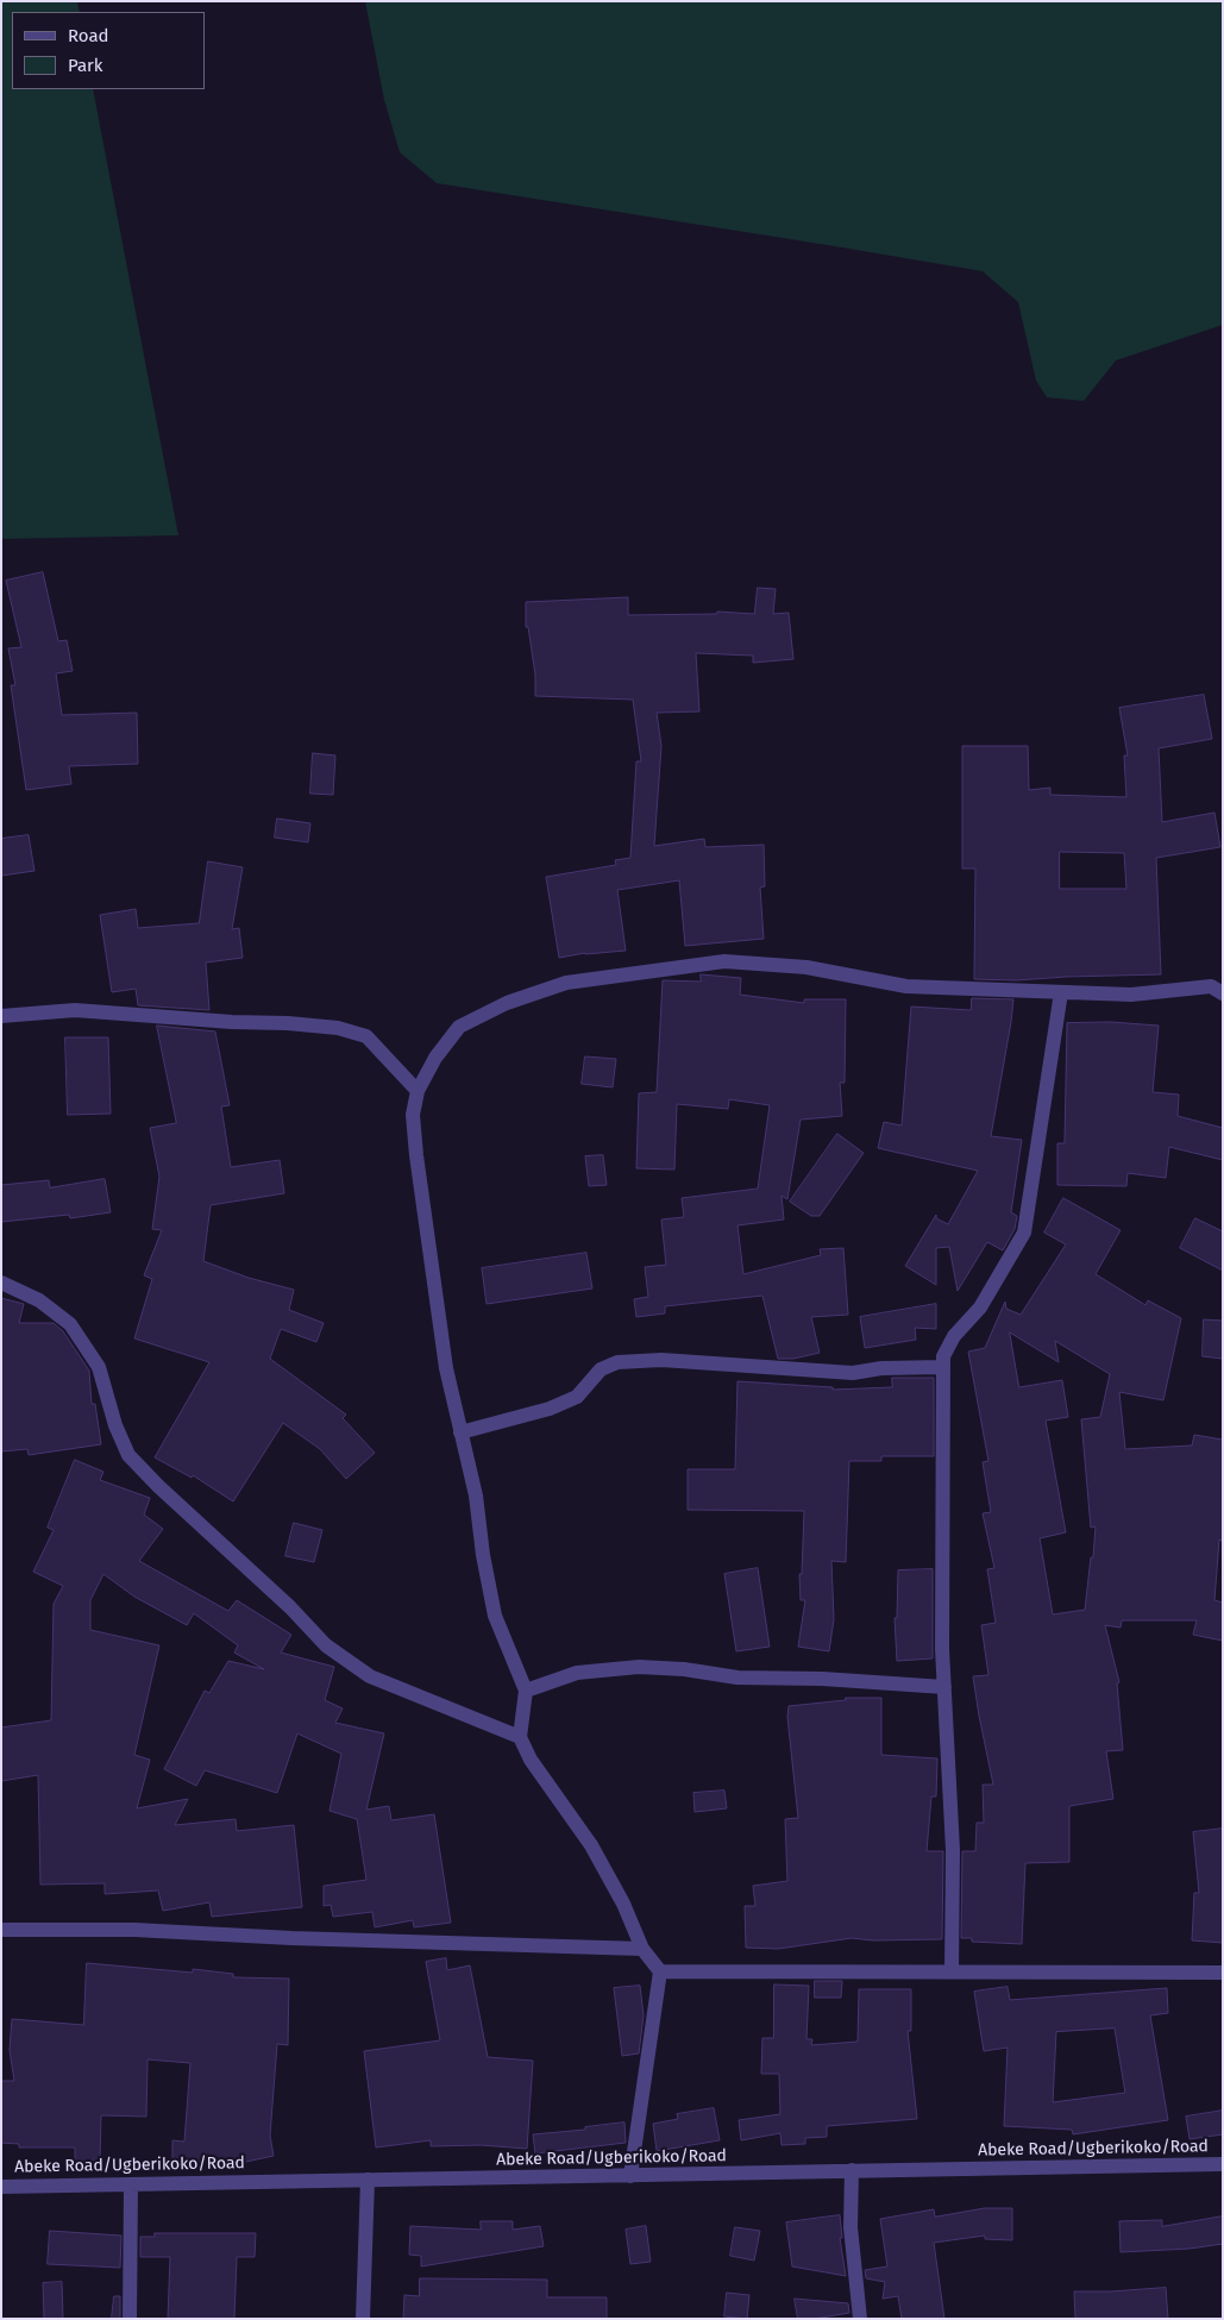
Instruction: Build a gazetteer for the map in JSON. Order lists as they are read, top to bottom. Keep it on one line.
{"streets":{"street":["Abeke Road/Ugberikoko/Road"]},"legend":["Road","Park"]}
